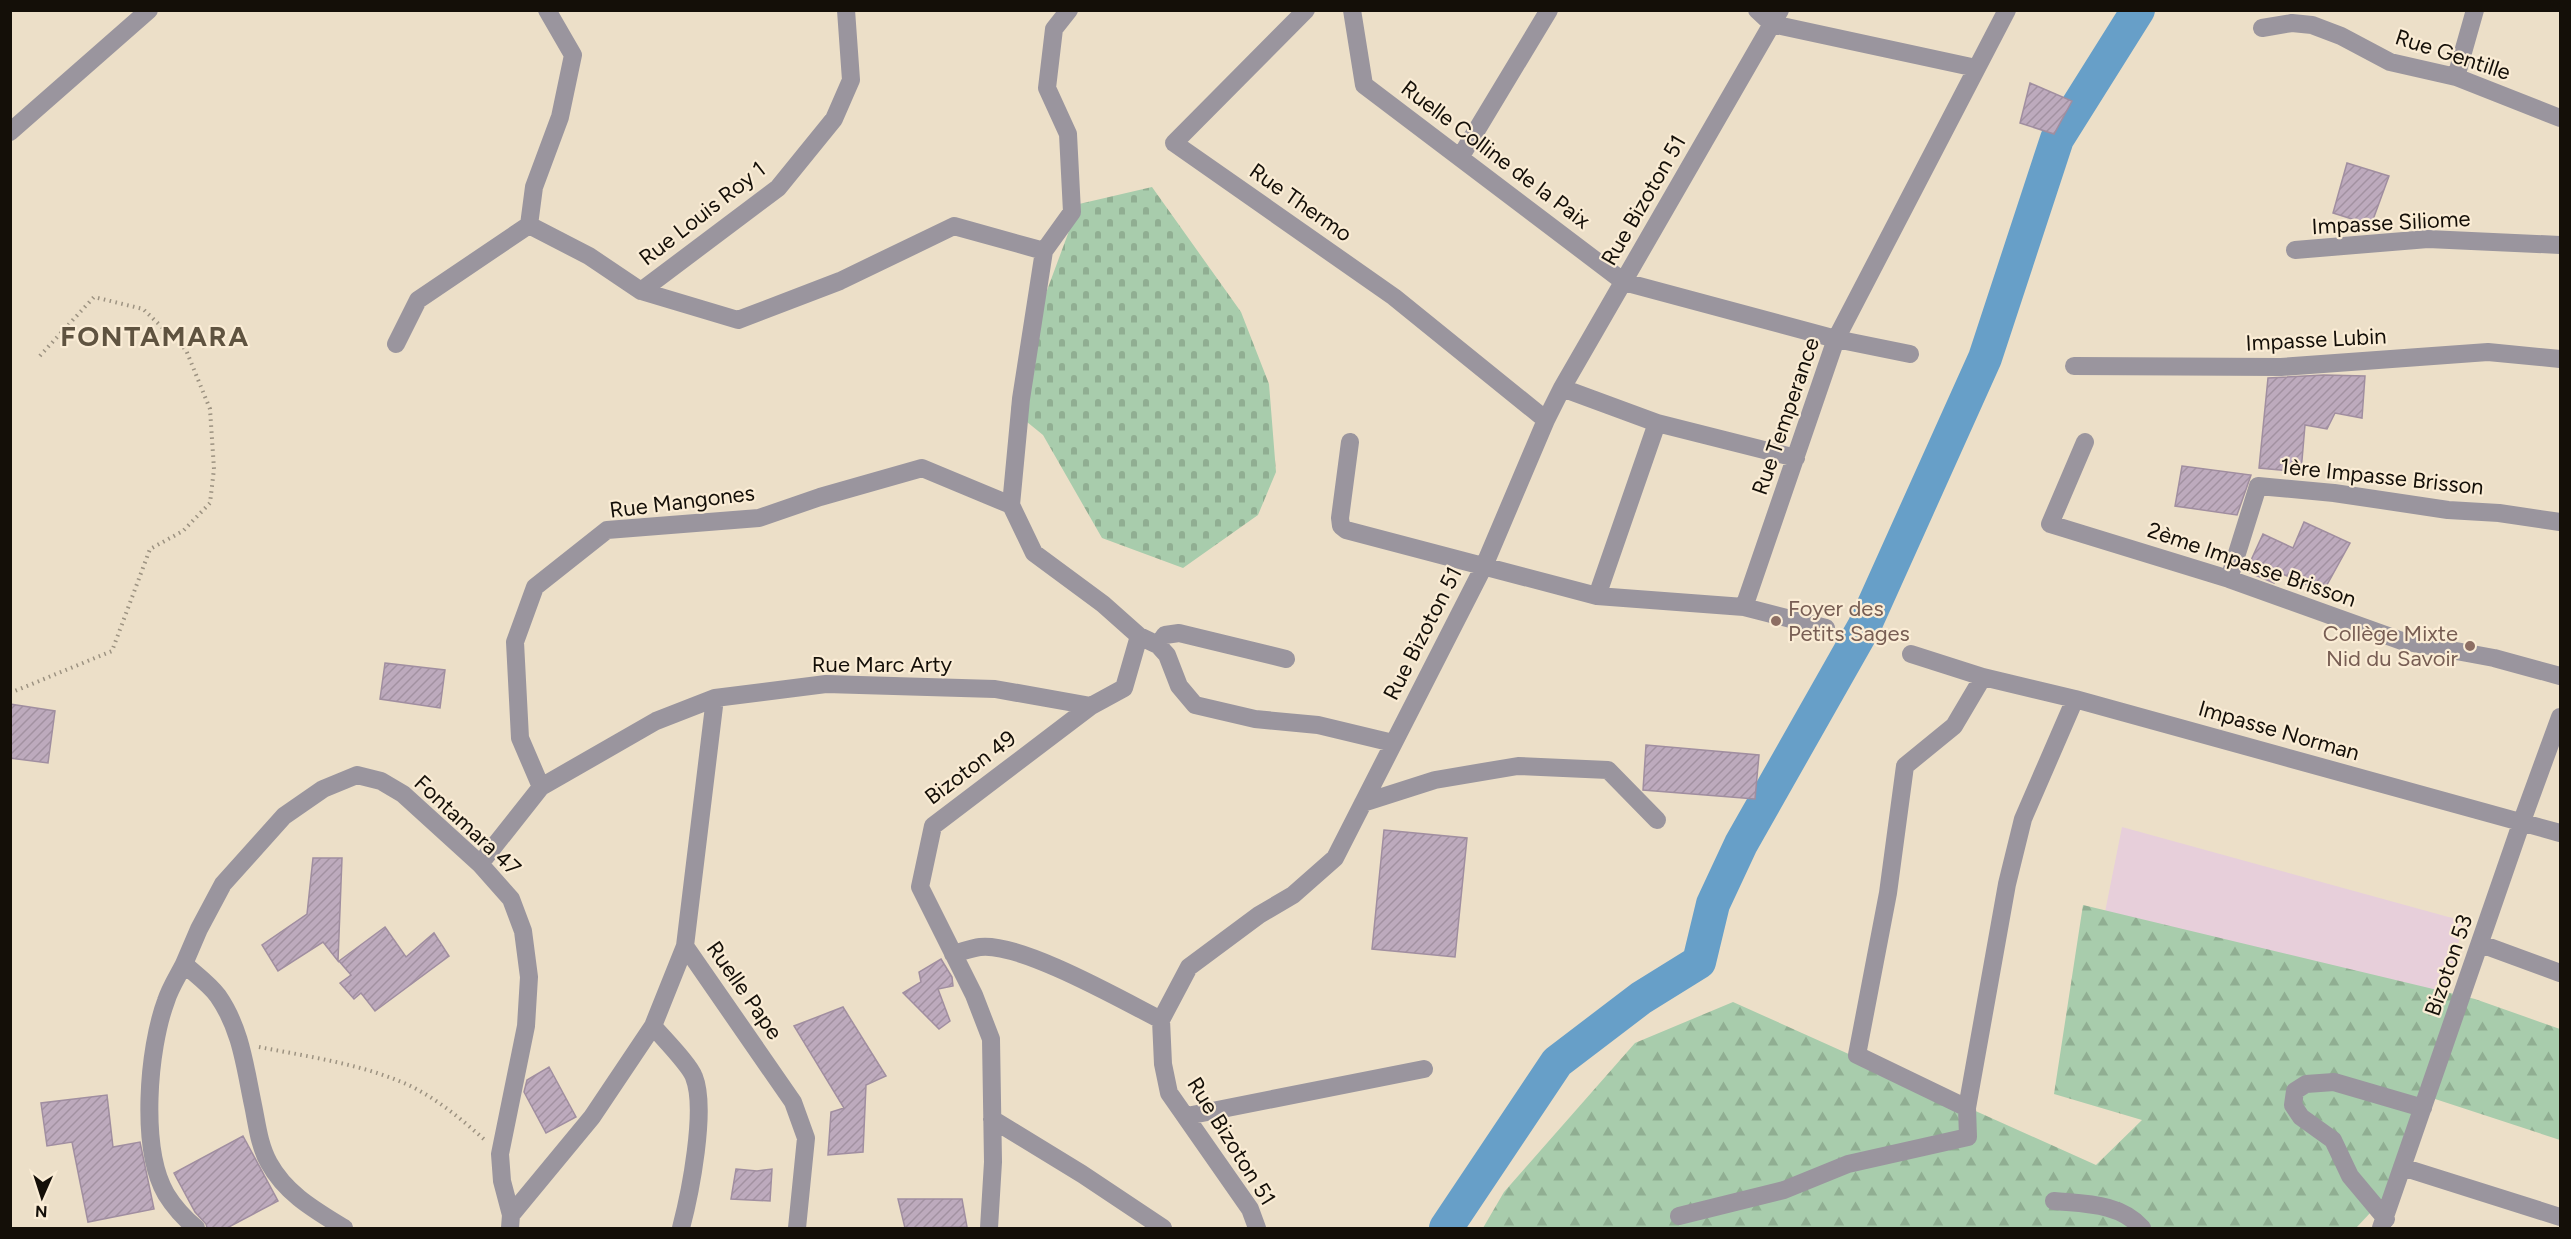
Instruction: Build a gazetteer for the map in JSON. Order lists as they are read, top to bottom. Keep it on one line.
{"streets":{"street":["Rue Gentille","Ruelle Colline de la Paix","Rue Bizoton 51","Rue Thermo","Rue Louis Roy 1","Impasse Siliome","Impasse Lubin","Rue Temperance","1ère Impasse Brisson","Rue Mangones","2ème Impasse Brisson","Rue Marc Arty","Impasse Norman","Bizoton 49","Fontamara 47","Bizoton 53","Ruelle Pape"]},"crossings":[["Ruelle Colline de la Paix","Rue Bizoton 51"],["Ruelle Colline de la Paix","Rue Temperance"],["Rue Bizoton 51","Rue Thermo"],["1ère Impasse Brisson","2ème Impasse Brisson"],["Rue Mangones","Rue Marc Arty"],["Rue Marc Arty","Bizoton 49"],["Rue Marc Arty","Fontamara 47"],["Rue Marc Arty","Ruelle Pape"],["Impasse Norman","Bizoton 53"]],"districts":["FONTAMARA"],"places":["Foyer des Petits Sages","Collège Mixte Nid du Savoir"],"north":"bottom"}
